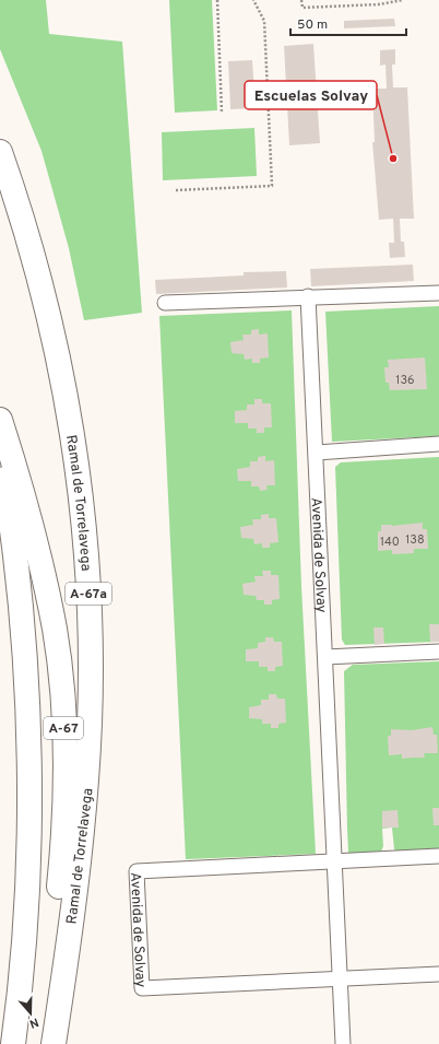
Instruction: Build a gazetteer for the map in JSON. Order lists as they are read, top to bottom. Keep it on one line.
{"streets":{"highway":["Ramal de Torrelavega","A-67a","A-67"],"street":["Avenida de Solvay"]},"places":["Escuelas Solvay"],"house_numbers":["136","138","140"],"scale_bar":"50 m","north":"bottom"}
